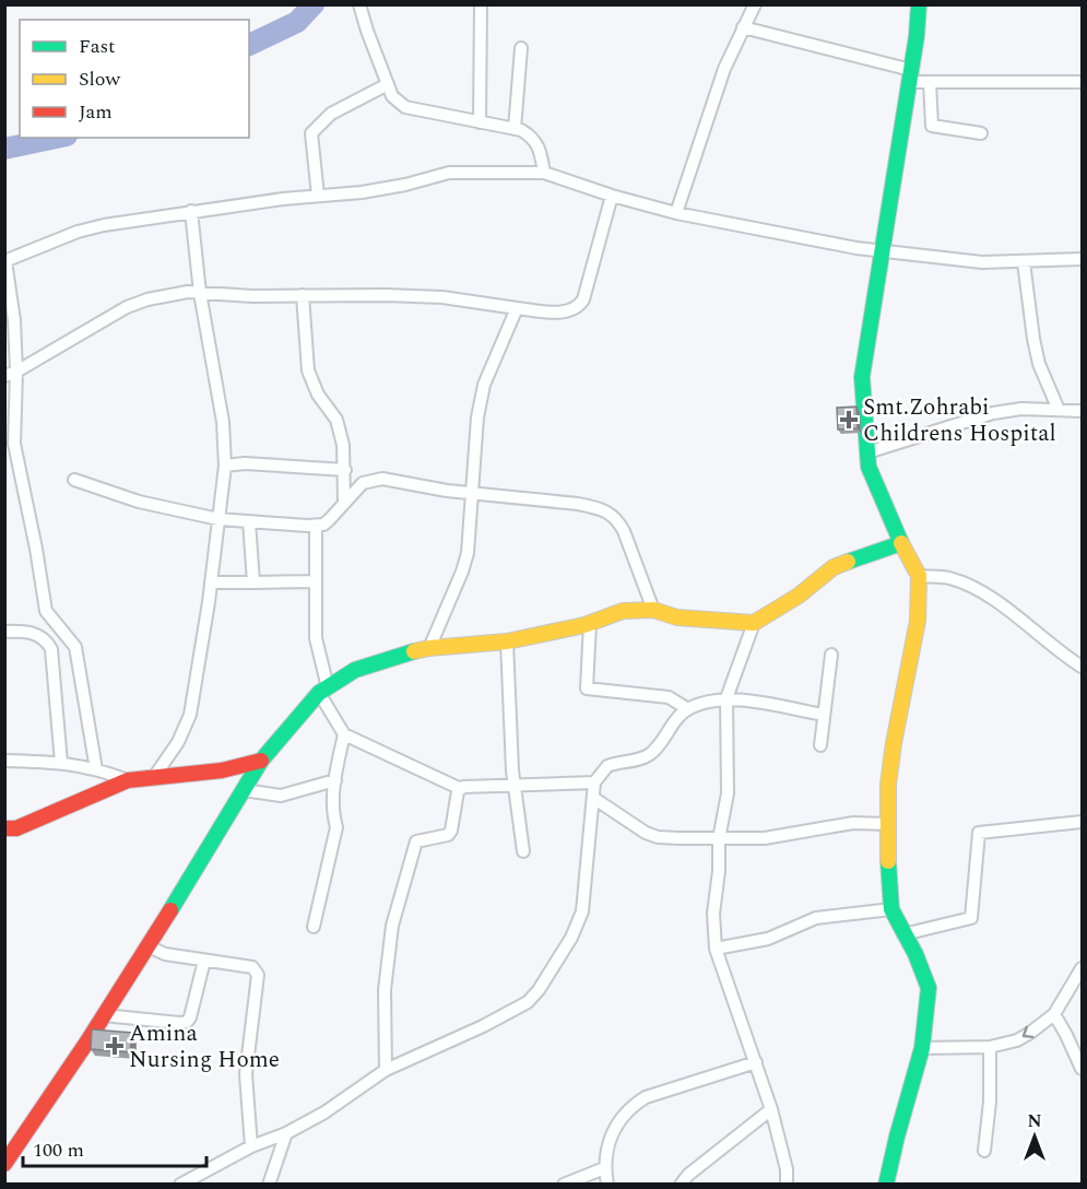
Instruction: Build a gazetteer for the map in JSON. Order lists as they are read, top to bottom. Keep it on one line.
{"places":{"health":["Smt.Zohrabi Childrens Hospital","Amina Nursing Home"]},"legend":["Fast","Slow","Jam"],"scale_bar":"100 m","north":"top"}
